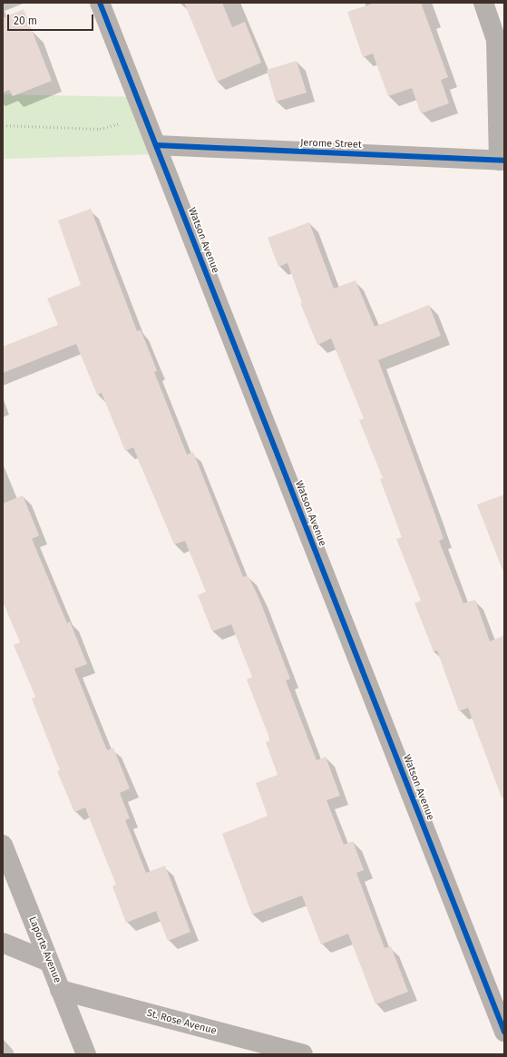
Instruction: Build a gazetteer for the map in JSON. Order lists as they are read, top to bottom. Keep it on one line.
{"streets":{"street":["Jerome Street","Watson Avenue","Laporte Avenue","St. Rose Avenue"]},"crossings":[["Jerome Street","Watson Avenue"],["Laporte Avenue","St. Rose Avenue"]],"scale_bar":"20 m"}
